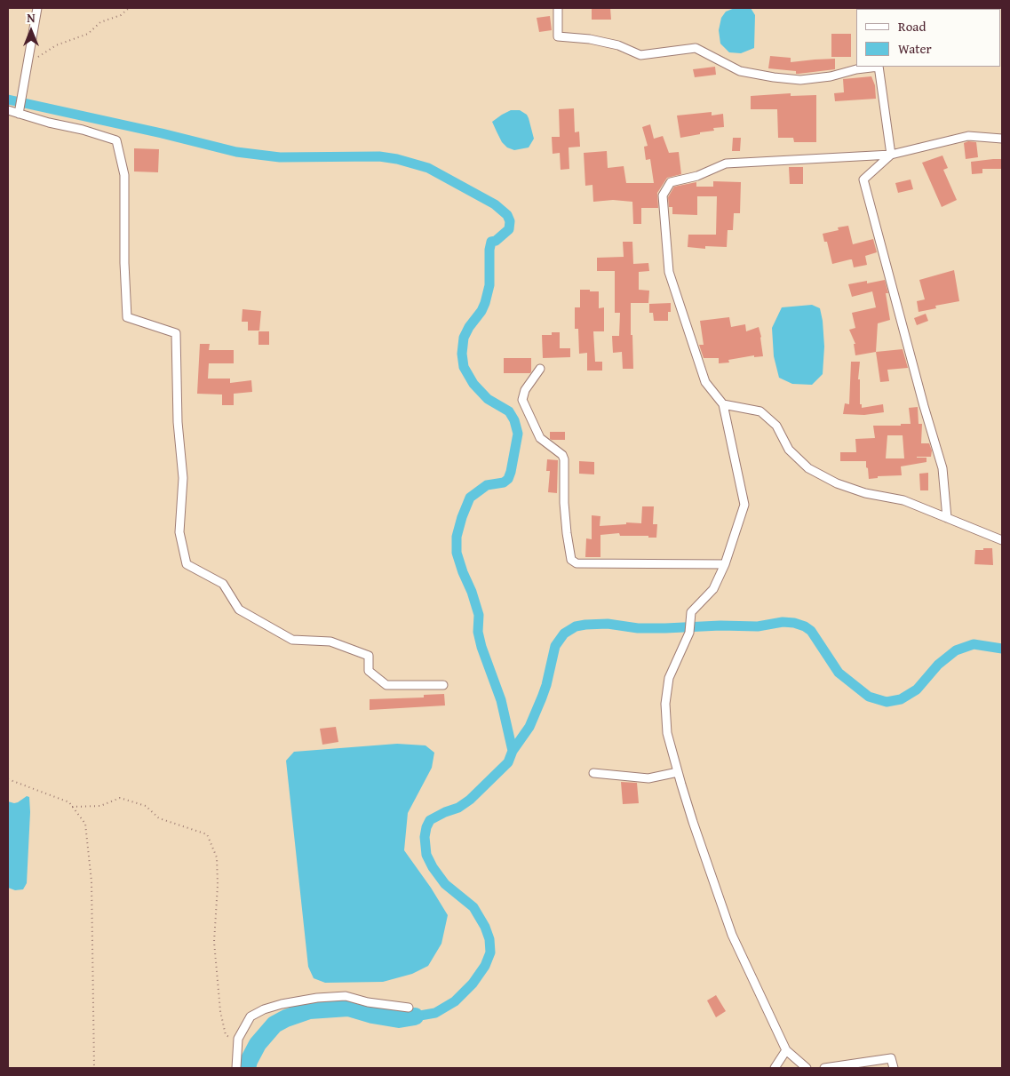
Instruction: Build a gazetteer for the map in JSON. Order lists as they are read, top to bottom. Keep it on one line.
{"legend":["Road","Water"],"north":"top"}
